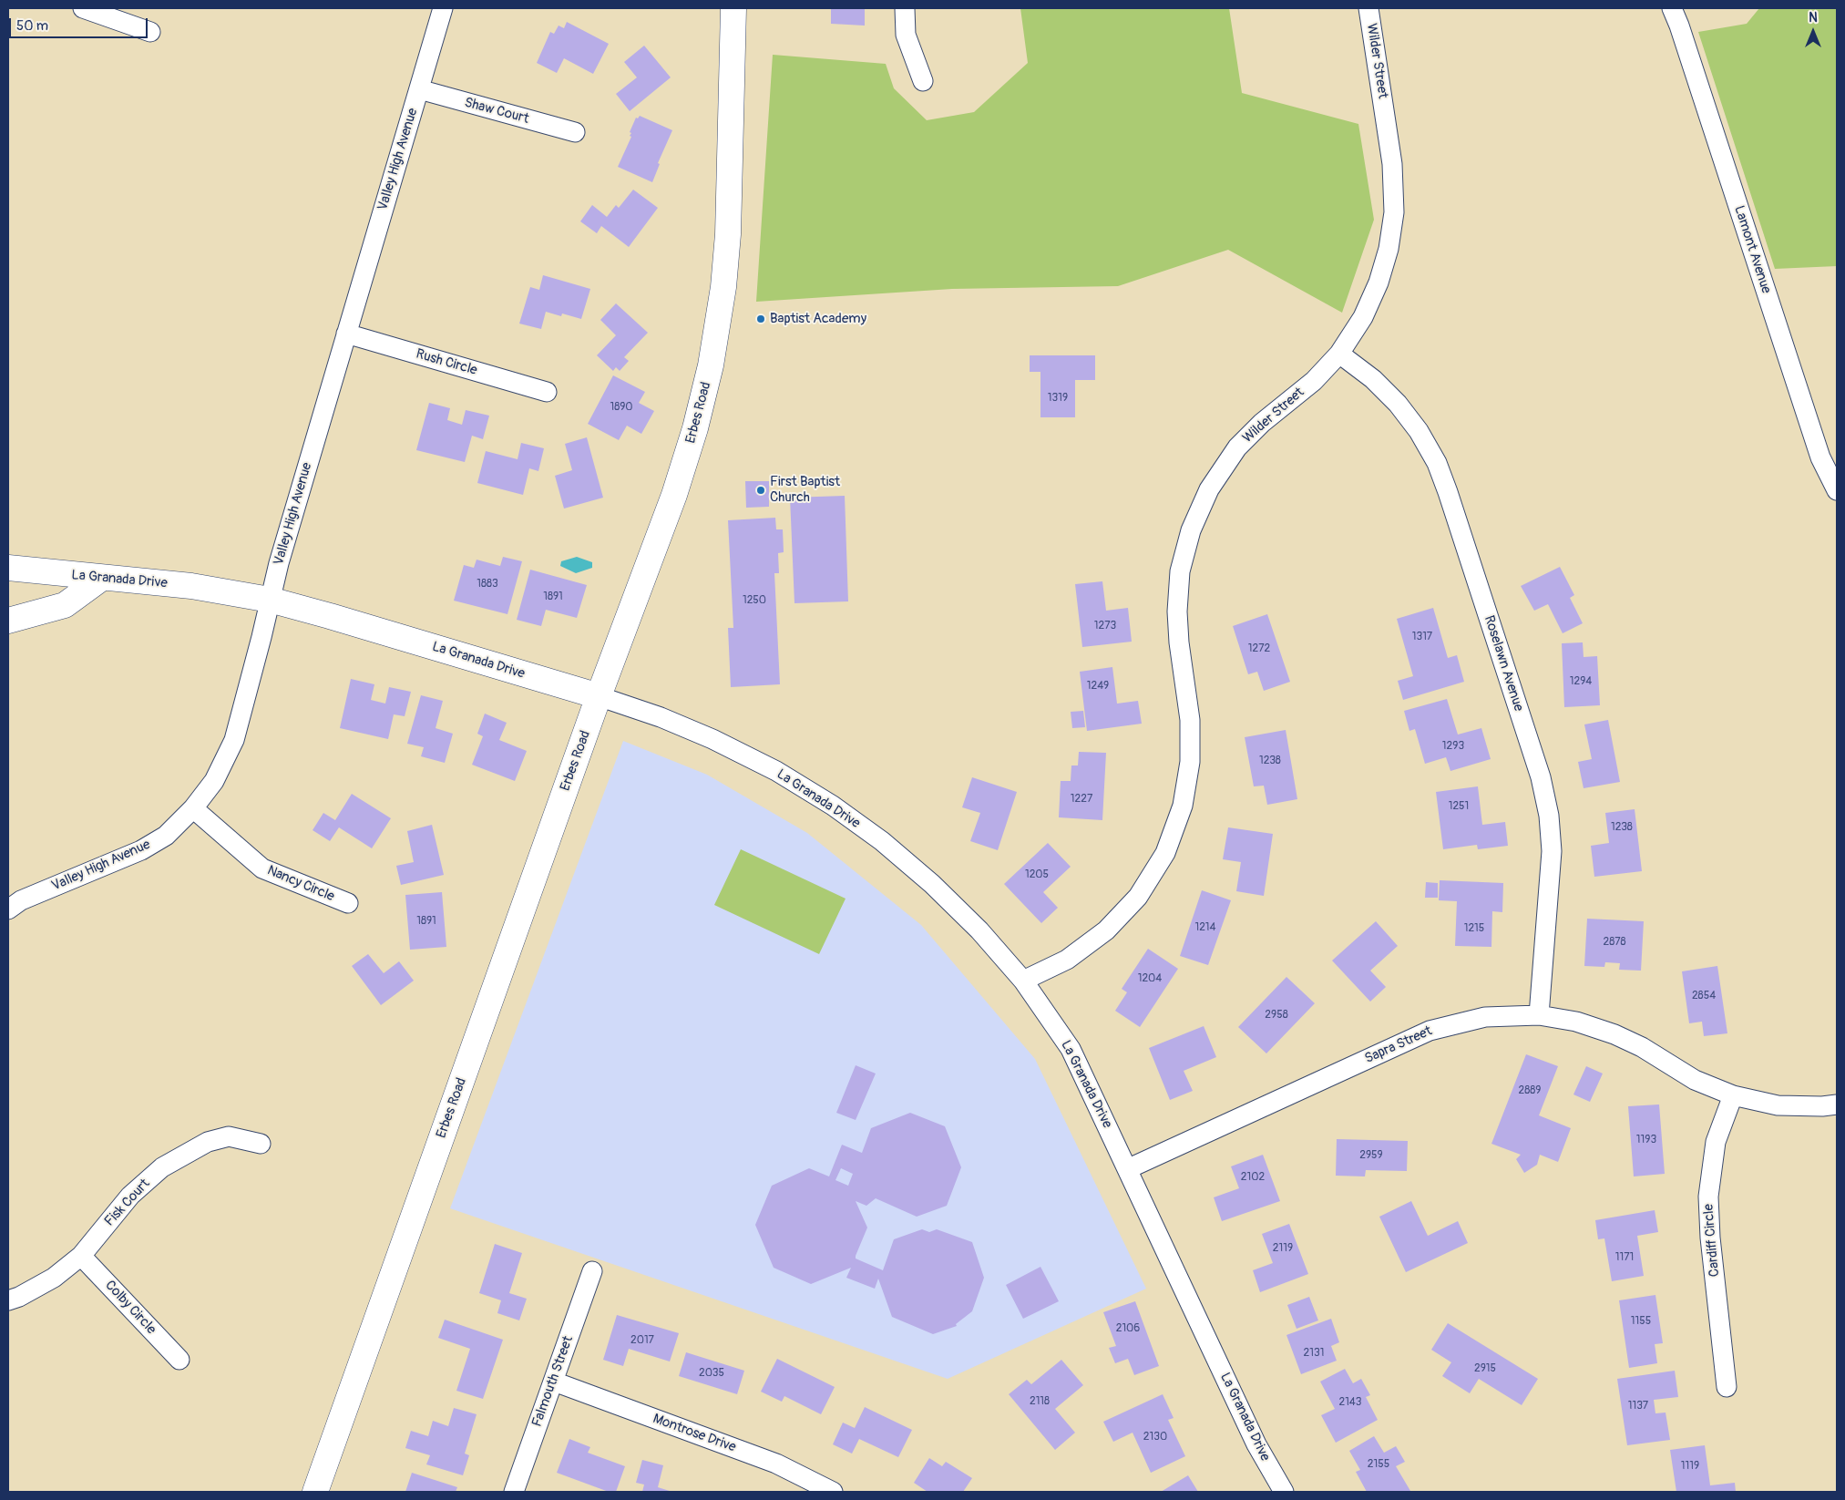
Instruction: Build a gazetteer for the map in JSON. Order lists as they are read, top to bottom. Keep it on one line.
{"streets":{"main road":["Erbes Road","La Granada Drive"],"street":["Wilder Street","Shaw Court","Valley High Avenue","Lamont Avenue","Rush Circle","Roselawn Avenue","Nancy Circle","Sapra Street","Fisk Court","Cardiff Circle","Colby Circle","Falmouth Street","Montrose Drive"]},"crossings":[["Wilder Street","La Granada Drive"],["Wilder Street","Roselawn Avenue"],["Shaw Court","Valley High Avenue"],["Valley High Avenue","Rush Circle"],["Valley High Avenue","La Granada Drive"],["Valley High Avenue","Nancy Circle"],["Erbes Road","La Granada Drive"],["La Granada Drive","Sapra Street"],["Roselawn Avenue","Sapra Street"],["Sapra Street","Cardiff Circle"],["Fisk Court","Colby Circle"],["Falmouth Street","Montrose Drive"]],"places":["Baptist Academy","First Baptist Church"],"house_numbers":["1319","1890","1883","1891","1250","1273","1317","1272","1294","1249","1293","1238","1227","1251","1238","1205","1891","1214","1215","2878","1204","2854","2958","2889","1193","2959","2102","2119","1171","1155","2106","2017","2131","2915","2035","2118","2143","1137","2130","2155","1119"],"scale_bar":"50 m","north":"top"}
